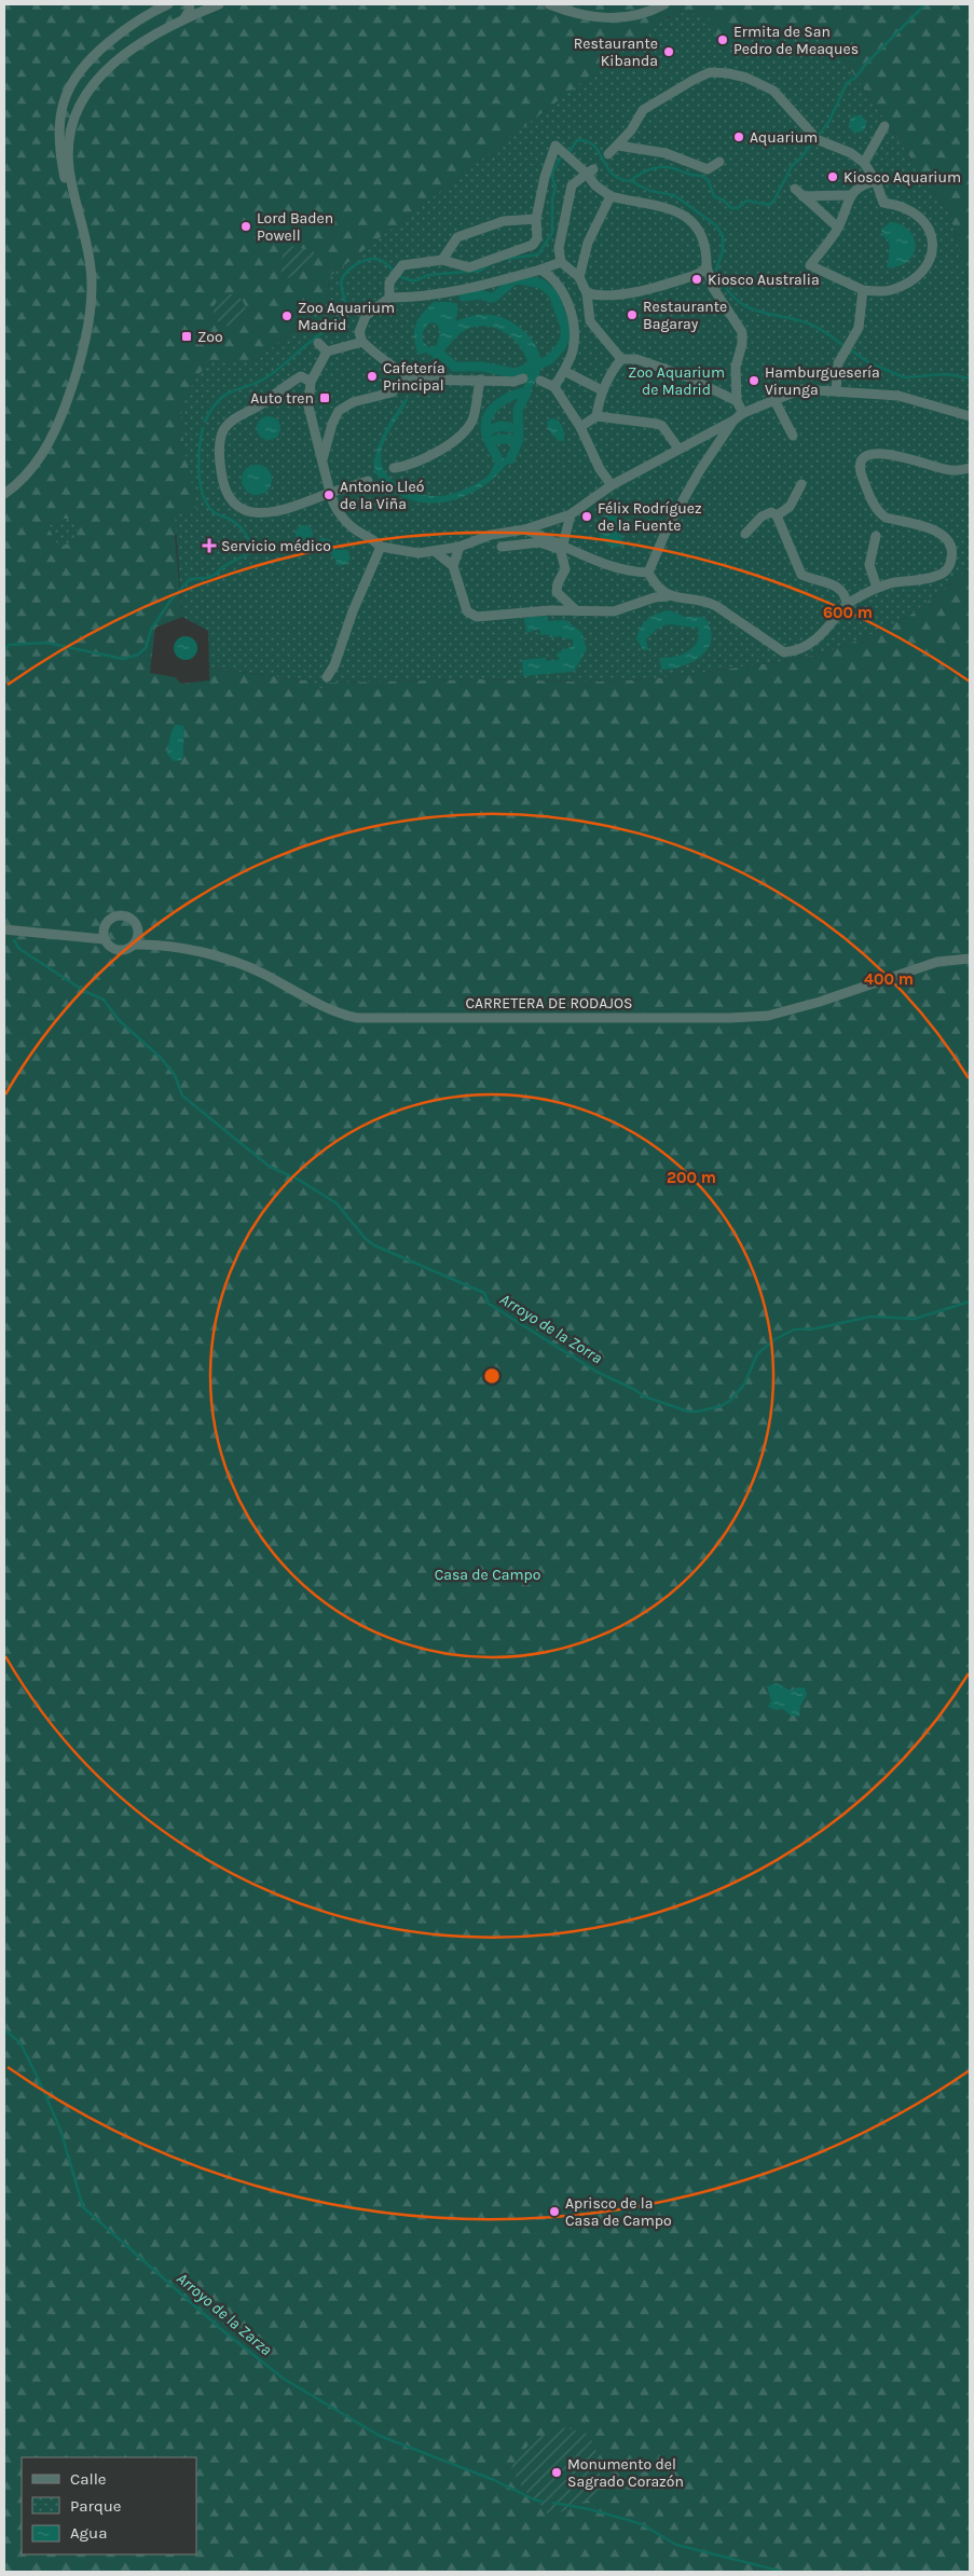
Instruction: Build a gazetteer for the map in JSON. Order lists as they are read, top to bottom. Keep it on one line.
{"streets":{"street":["CARRETERA DE RODAJOS"]},"water":["Arroyo de la Zorra","Arroyo de la Zarza"],"parks":["Zoo Aquarium de Madrid","Casa de Campo"],"places":{"other":["Ermita de San Pedro de Meaques","Restaurante Kibanda","Aquarium","Kiosco Aquarium","Lord Baden Powell","Kiosco Australia","Restaurante Bagaray","Zoo Aquarium Madrid","Cafetería Principal","Hamburguesería Virunga","Antonio Lleó de la Viña","Félix Rodríguez de la Fuente","Aprisco de la Casa de Campo","Monumento del Sagrado Corazón"],"transit":["Zoo","Auto tren"],"health":["Servicio médico"]},"legend":["Calle","Parque","Agua"],"rings":["600 m","400 m","200 m"]}
